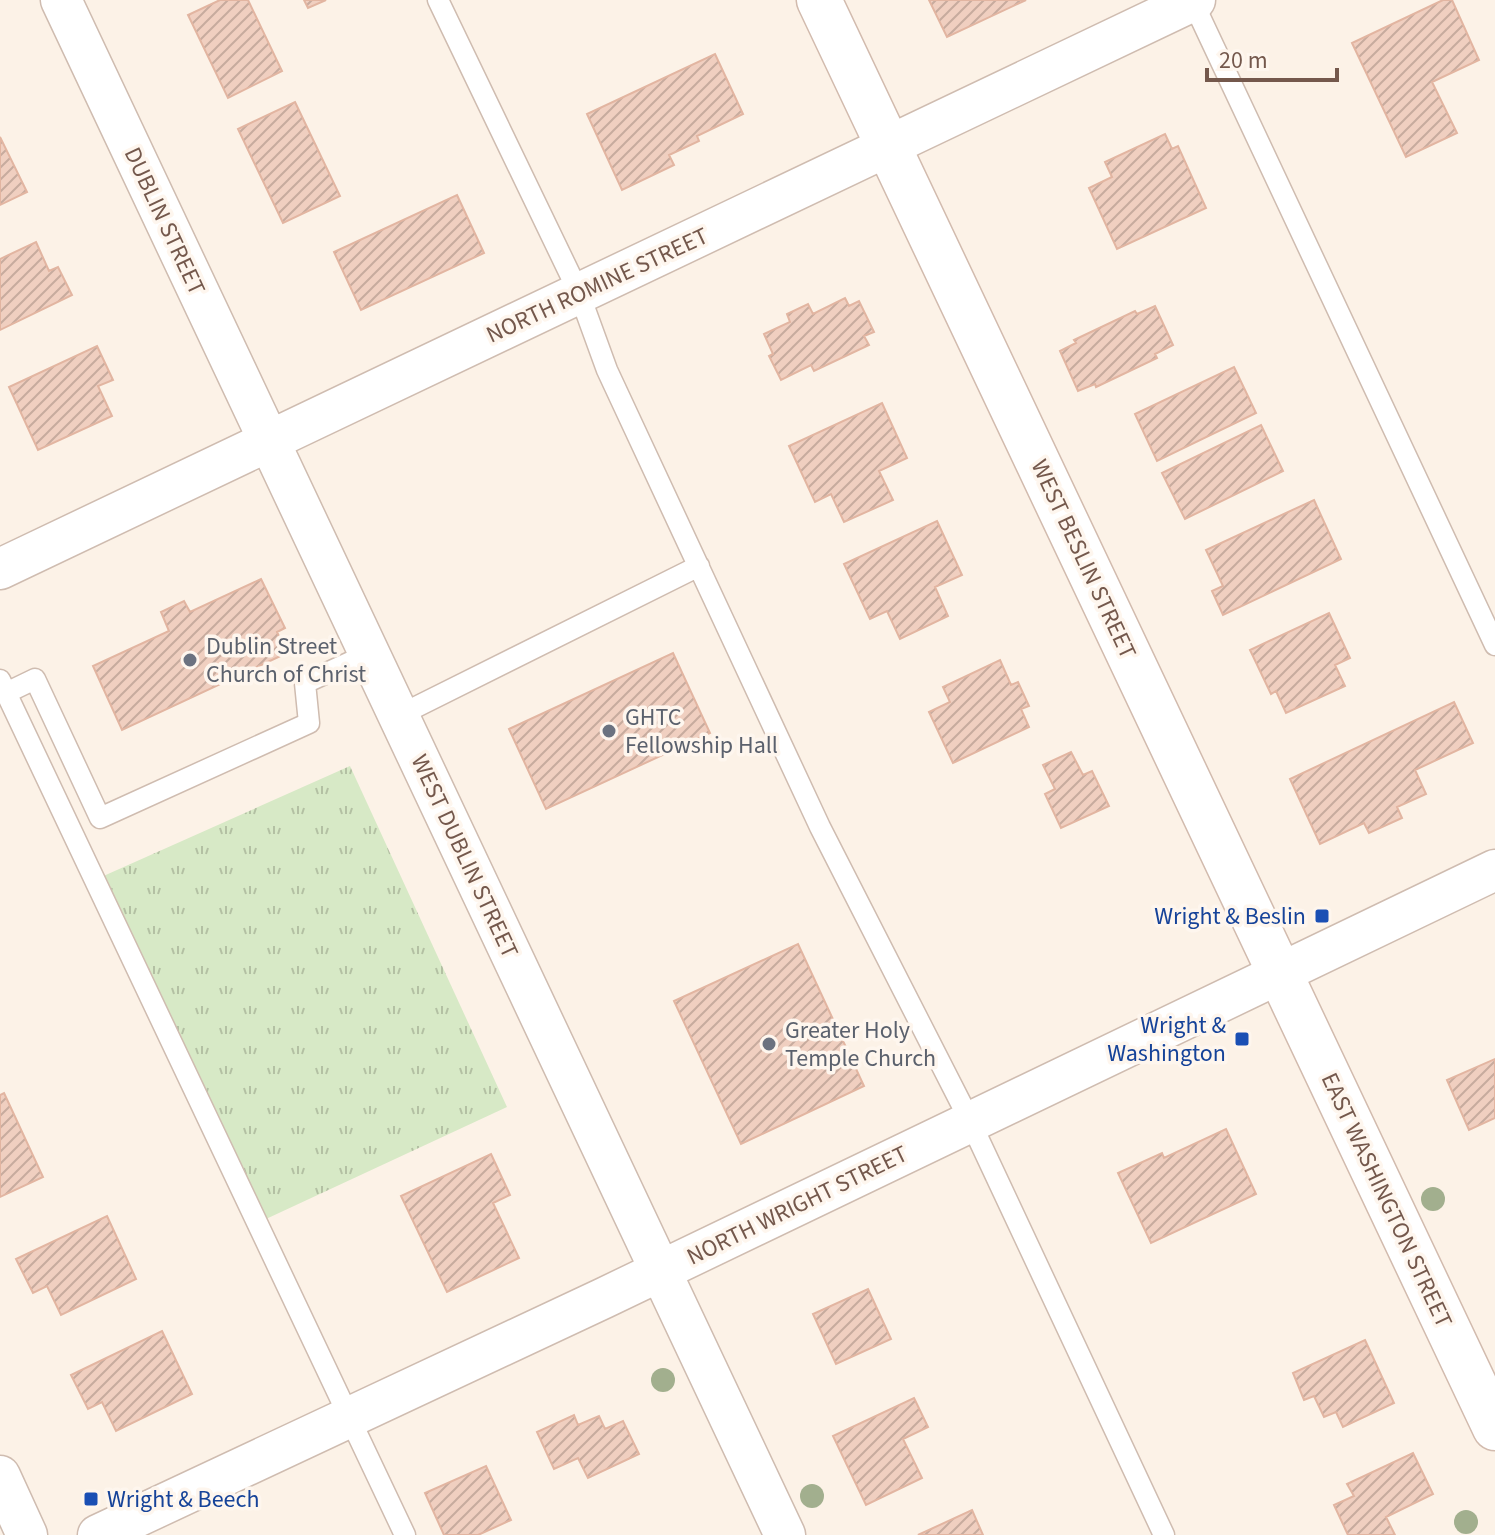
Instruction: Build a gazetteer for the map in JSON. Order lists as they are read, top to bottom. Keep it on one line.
{"streets":{"street":["DUBLIN STREET","NORTH ROMINE STREET","WEST BESLIN STREET","WEST DUBLIN STREET","EAST WASHINGTON STREET","NORTH WRIGHT STREET"]},"crossings":[["DUBLIN STREET","NORTH ROMINE STREET"],["DUBLIN STREET","WEST DUBLIN STREET"],["NORTH ROMINE STREET","WEST BESLIN STREET"],["NORTH ROMINE STREET","WEST DUBLIN STREET"],["WEST BESLIN STREET","EAST WASHINGTON STREET"],["WEST BESLIN STREET","NORTH WRIGHT STREET"],["WEST DUBLIN STREET","NORTH WRIGHT STREET"],["EAST WASHINGTON STREET","NORTH WRIGHT STREET"]],"places":{"other":["Dublin Street Church of Christ","GHTC Fellowship Hall","Greater Holy Temple Church"],"transit":["Wright & Beslin","Wright & Washington","Wright & Beech"]},"scale_bar":"20 m"}
